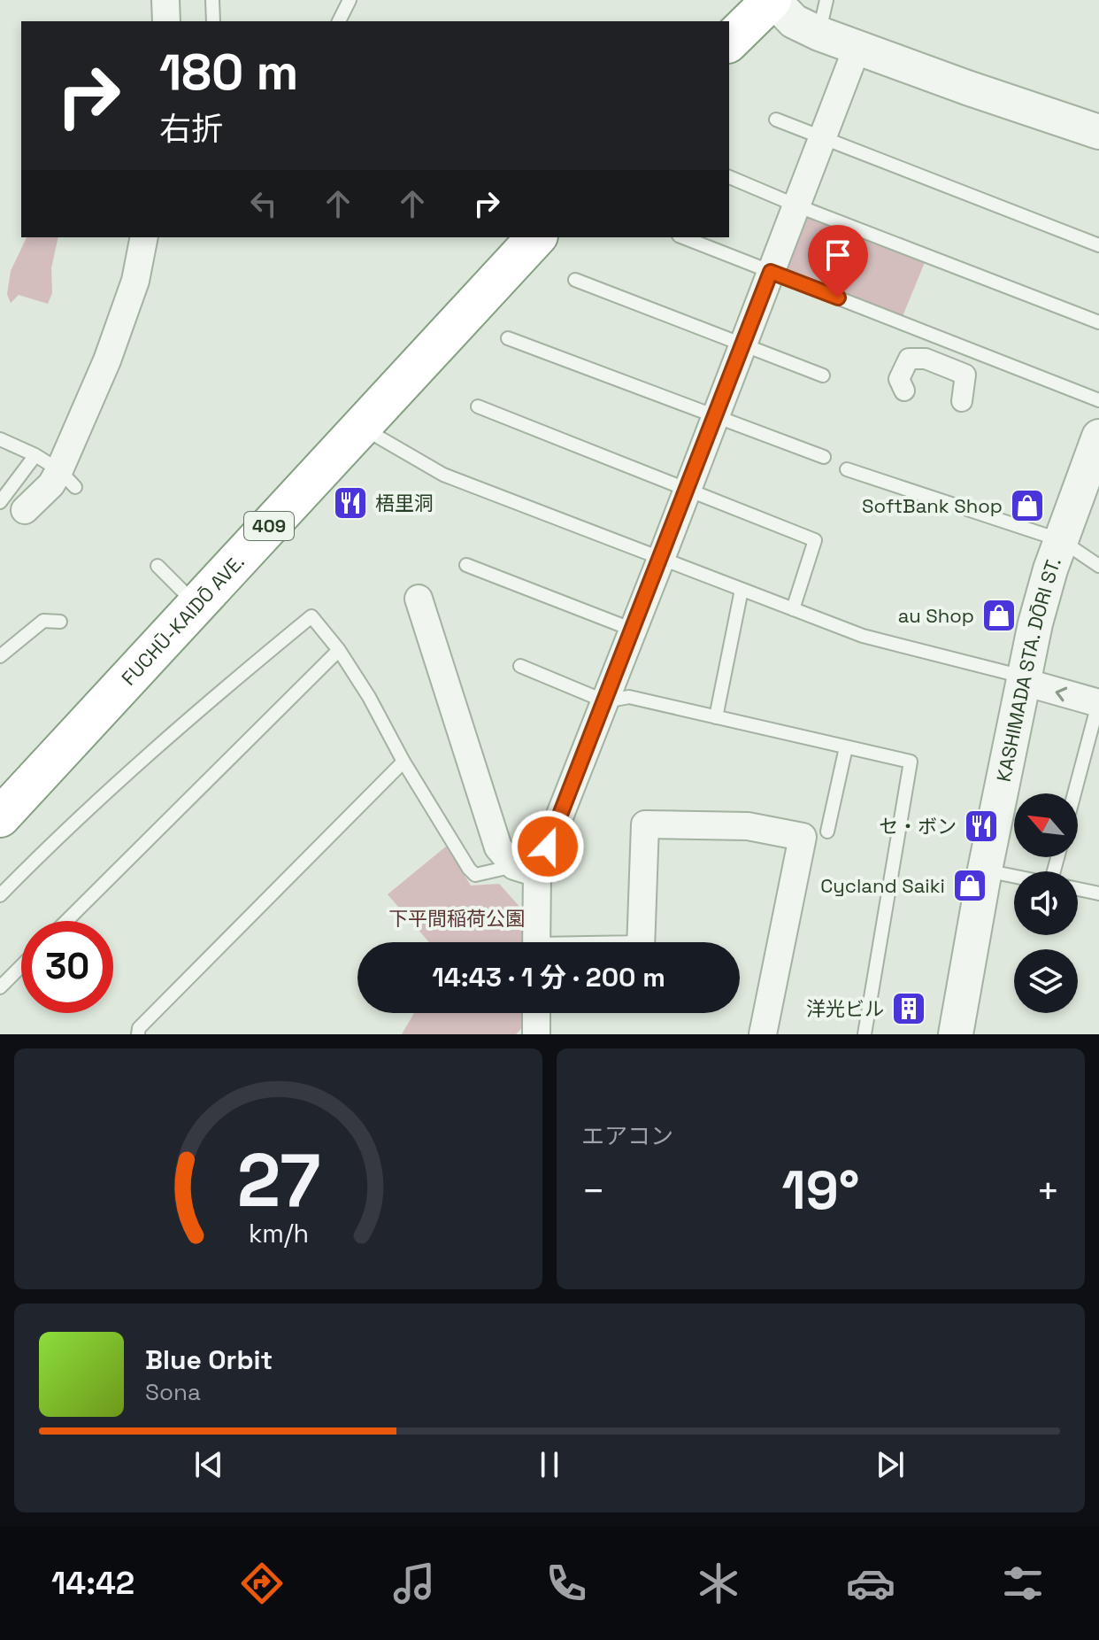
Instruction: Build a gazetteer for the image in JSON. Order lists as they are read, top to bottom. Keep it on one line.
{"streets":{"highway":["409","FUCHŪ-KAIDŌ AVE."],"street":["KASHIMADA STA. DŌRI ST."]},"parks":["下平間稲荷公園"],"places":{"restaurant":["梧里洞","セ・ボン"],"shop":["SoftBank Shop","au Shop","Cycland Saiki"],"building":["洋光ビル"]},"north":"top left","page":{"turn":["180 m","右折"],"limit":"30","trip":"14:43 · 1 分 · 200 m","tile":"エアコン","heat":["−","19°","+"],"song":["Blue Orbit","Sona"],"tabs":"14:42","gauge":["27","km/h"]}}
